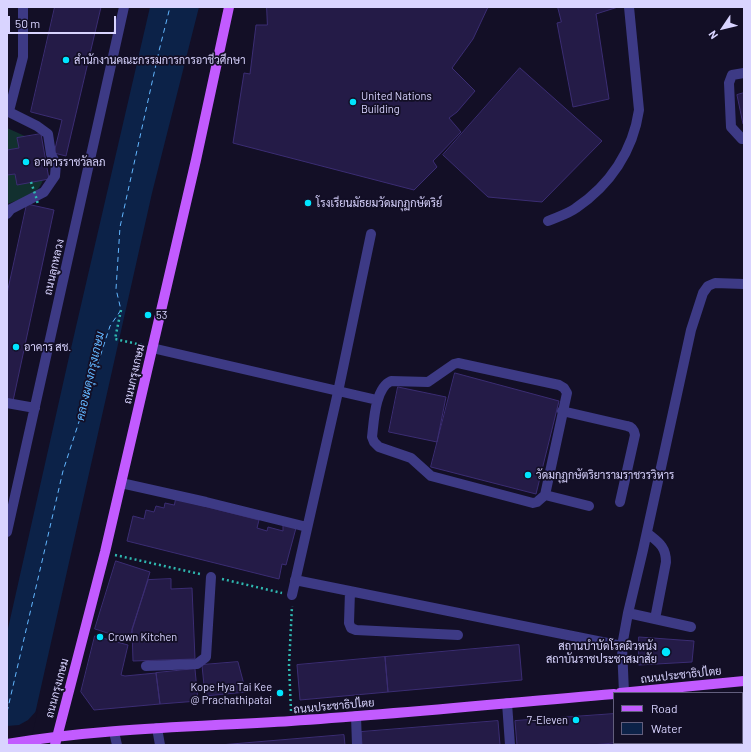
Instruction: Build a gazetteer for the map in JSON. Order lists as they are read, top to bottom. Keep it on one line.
{"streets":{"main road":["ถนนกรุงเกษม","ถนนประชาธิปไตย"],"street":["ถนนลูกหลวง"]},"crossings":[["ถนนกรุงเกษม","ถนนประชาธิปไตย"]],"water":["คลองผดุงกรุงเกษม"],"places":["สำนักงานคณะกรรมการการอาชีวศึกษา","United Nations Building","อาคารราชวัลลภ","โรงเรียนมัธยมวัดมกุฏกษัตริย์","53","อาคาร สช.","วัดมกุฏกษัตริยารามราชวรวิหาร","Crown Kitchen","สถานบำบัดโรคผิวหนัง สถาบันราชประชาสมาสัย","Kope Hya Tai Kee @ Prachathipatai","7-Eleven"],"legend":["Road","Water"],"scale_bar":"50 m","north":"bottom left"}
